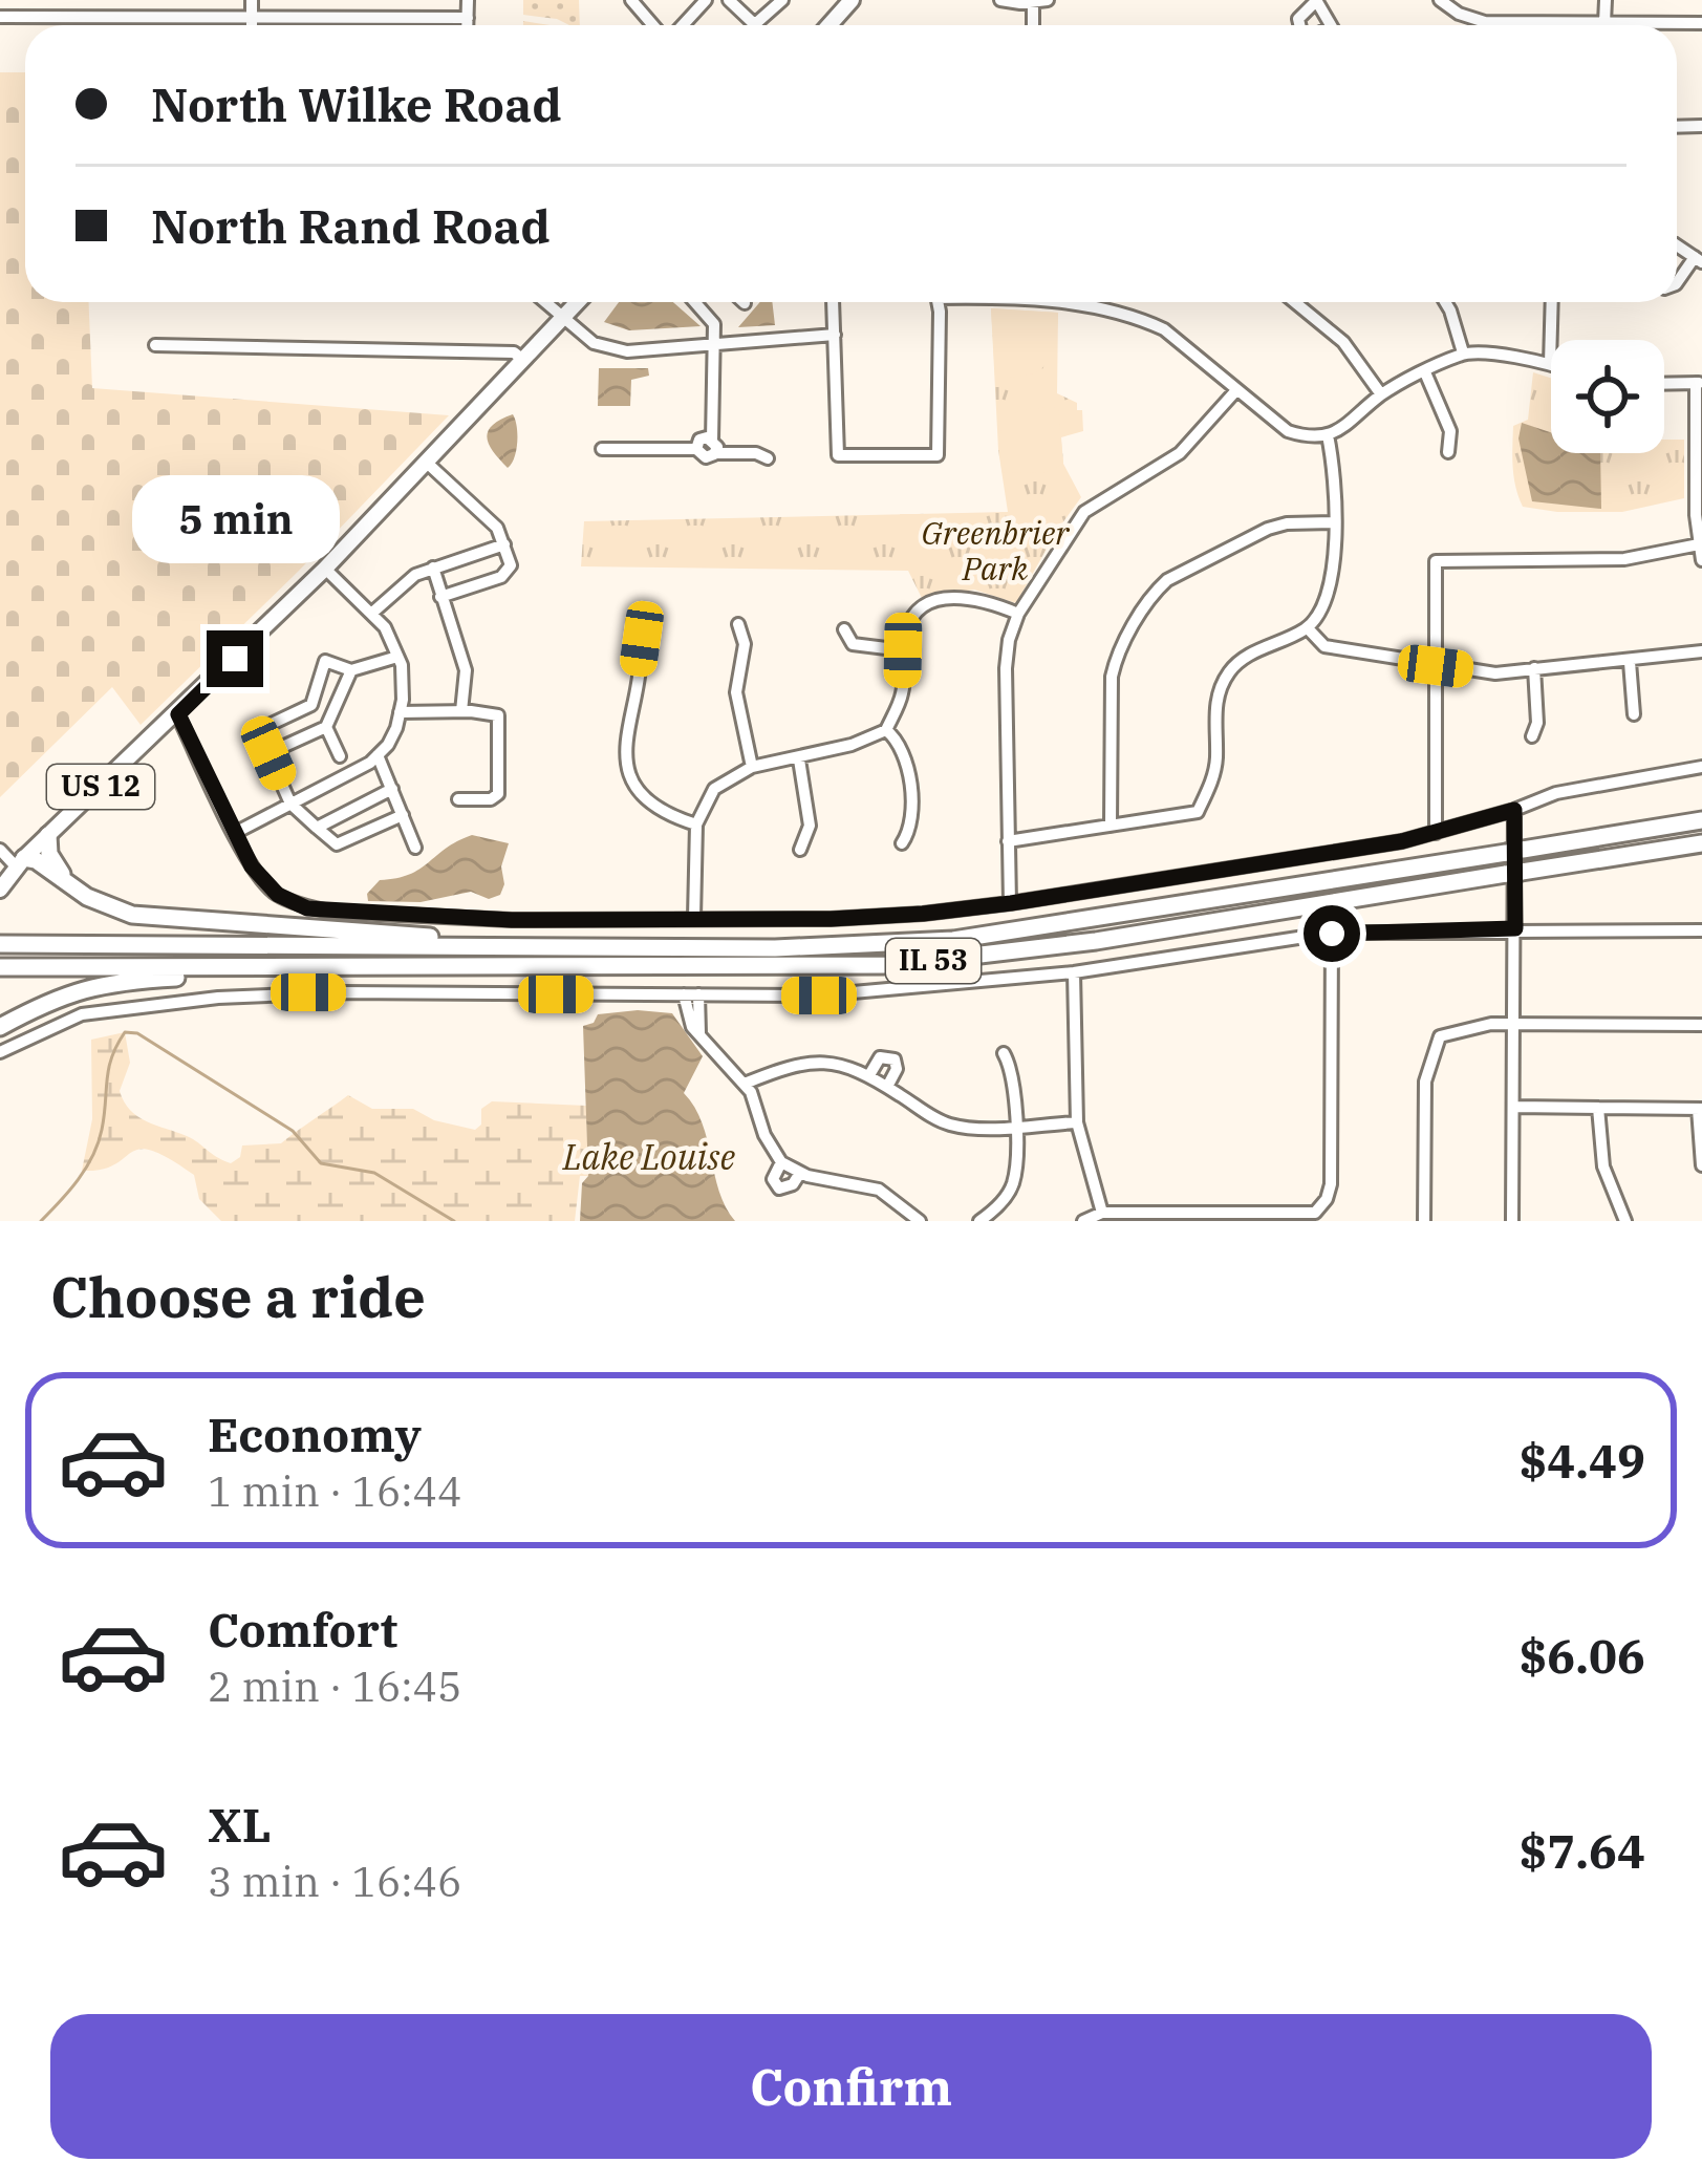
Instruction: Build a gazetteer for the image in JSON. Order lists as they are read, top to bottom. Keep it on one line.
{"streets":{"highway":["IL 53"],"main road":["US 12"]},"water":["Lake Louise"],"parks":["Greenbrier Park"],"page":{"banner":["North Wilke Road","North Rand Road"],"bubble":"5 min","heading":"Choose a ride","list":[{"name":"Economy","note":"1 min · 16:44","value":"$4.49"},{"name":"Comfort","note":"2 min · 16:45","value":"$6.06"},{"name":"XL","note":"3 min · 16:46","value":"$7.64"}],"buttons":"Confirm"}}
